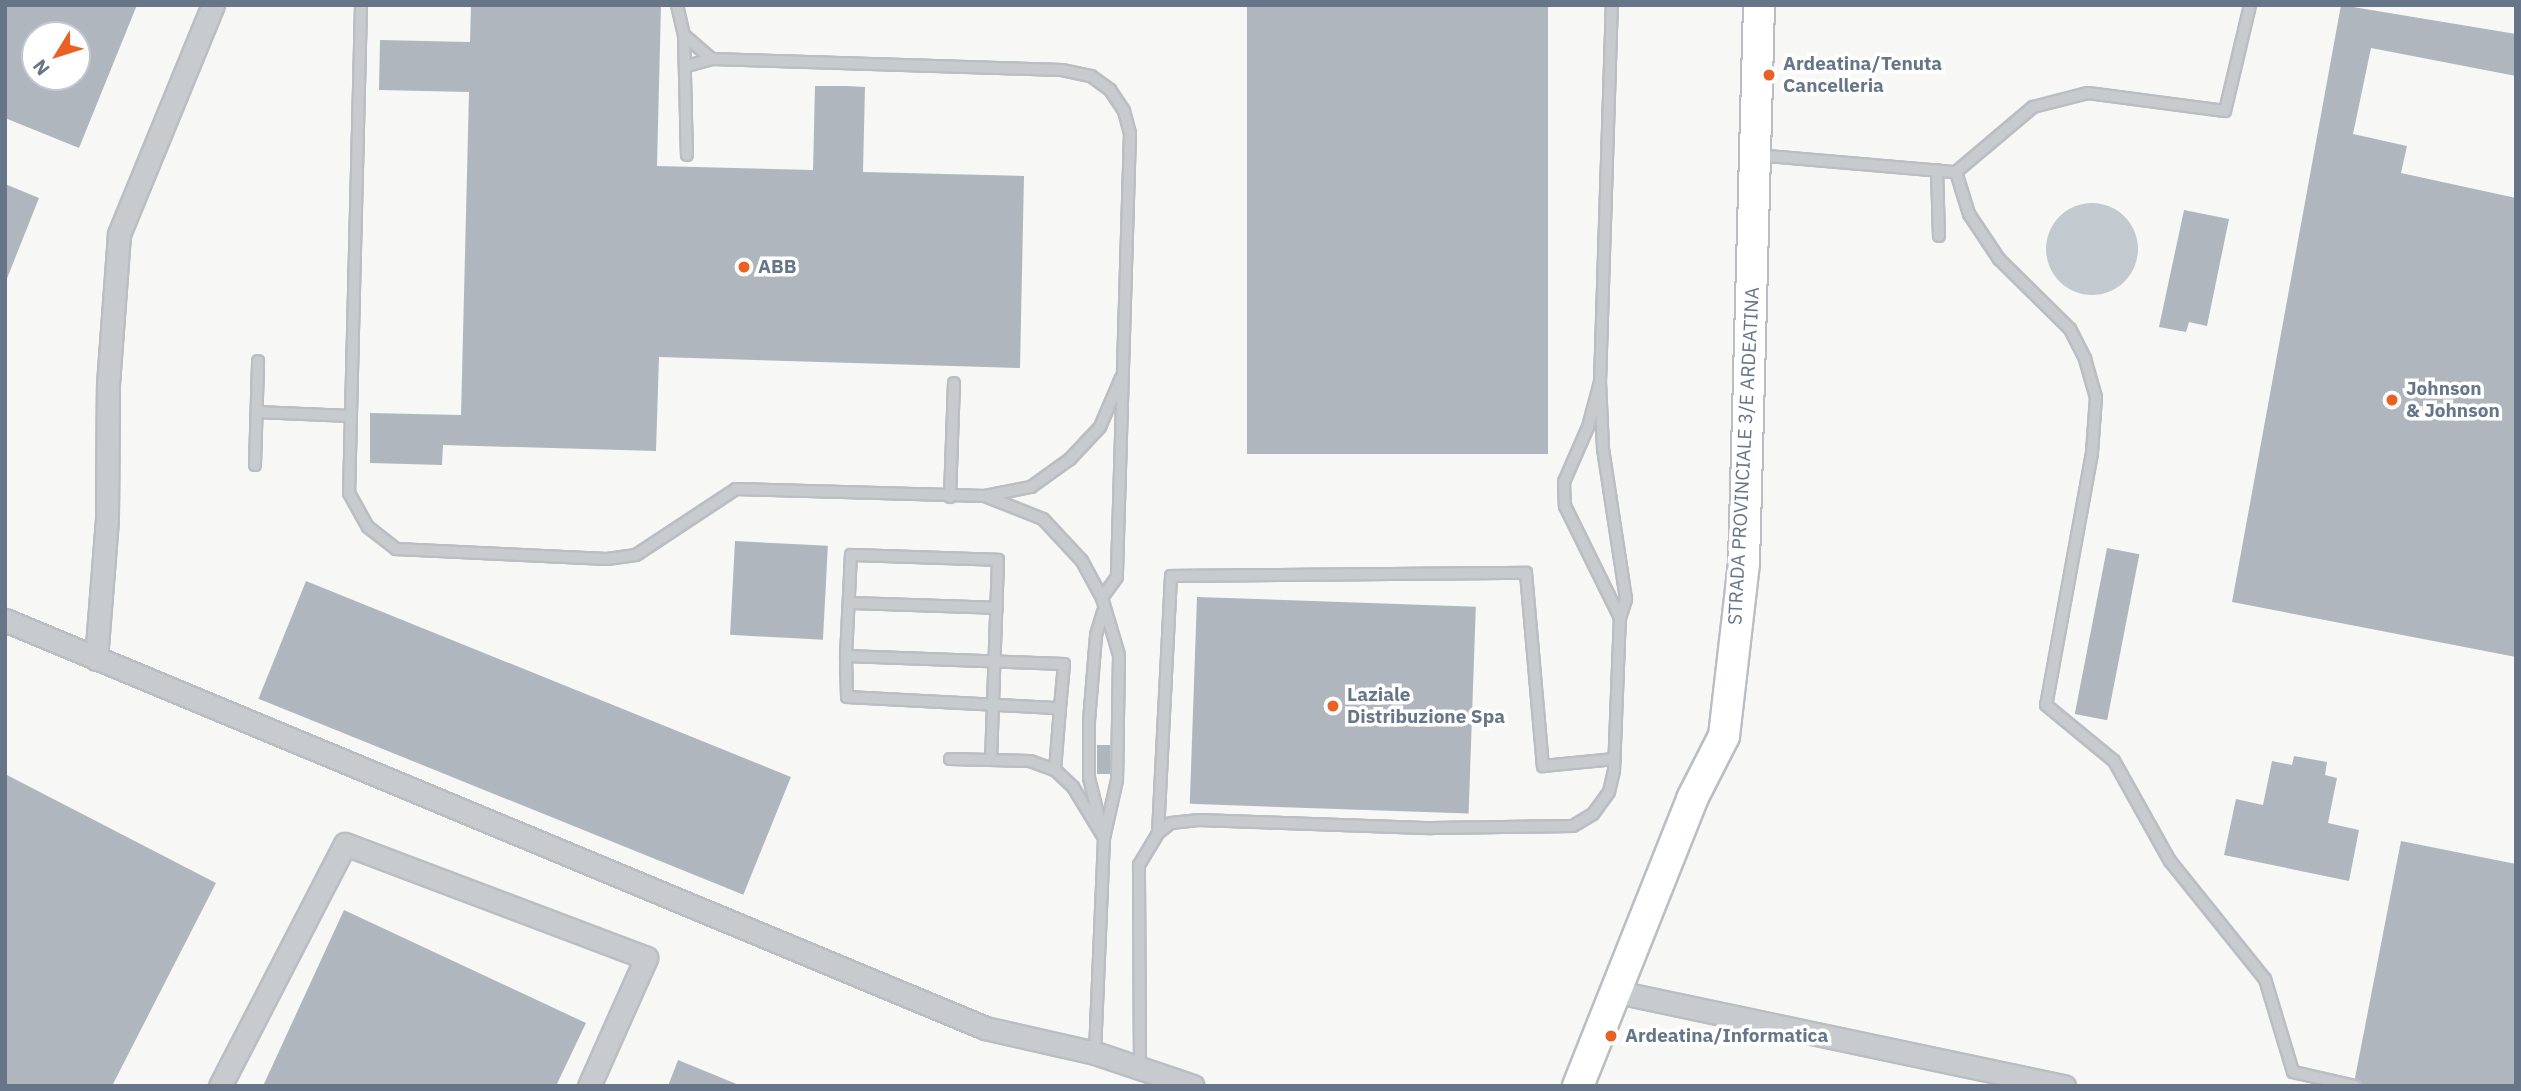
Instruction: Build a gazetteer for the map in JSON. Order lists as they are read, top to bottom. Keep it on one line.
{"streets":{"main road":["STRADA PROVINCIALE 3/E ARDEATINA"]},"places":["Ardeatina/Tenuta Cancelleria","ABB","Johnson & Johnson","Laziale Distribuzione Spa","Ardeatina/Informatica"],"north":"bottom left"}
